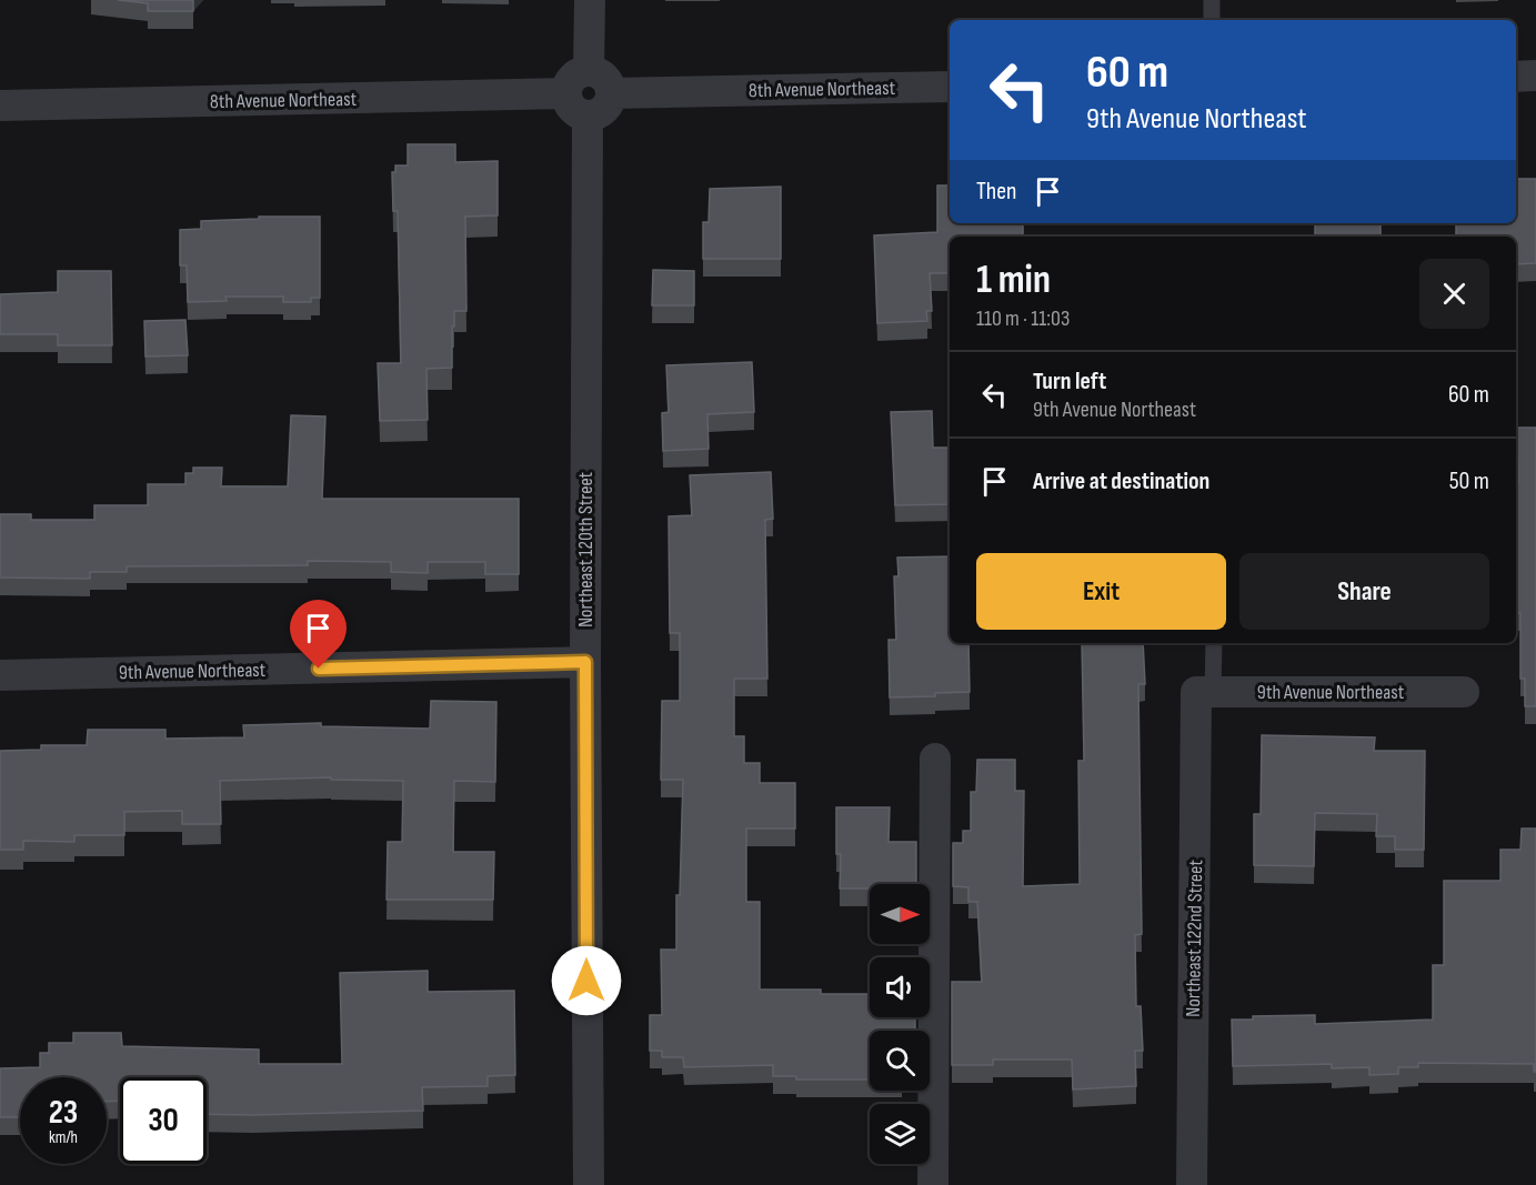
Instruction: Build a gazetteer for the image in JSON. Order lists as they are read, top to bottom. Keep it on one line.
{"streets":{"street":["8th Avenue Northeast","Northeast 120th Street","9th Avenue Northeast","Northeast 122nd Street"]},"crossings":[["8th Avenue Northeast","Northeast 120th Street"],["Northeast 120th Street","9th Avenue Northeast"],["9th Avenue Northeast","Northeast 122nd Street"]],"north":"right","page":{"turn":["60 m","9th Avenue Northeast"],"then":"Then","heading":["1 min","110 m · 11:03"],"list":[{"name":"Turn left","note":"9th Avenue Northeast","value":"60 m"},{"name":"Arrive at destination","value":"50 m"}],"buttons":["Exit","Share"],"speed":"23 km/h","limit":"30"}}
